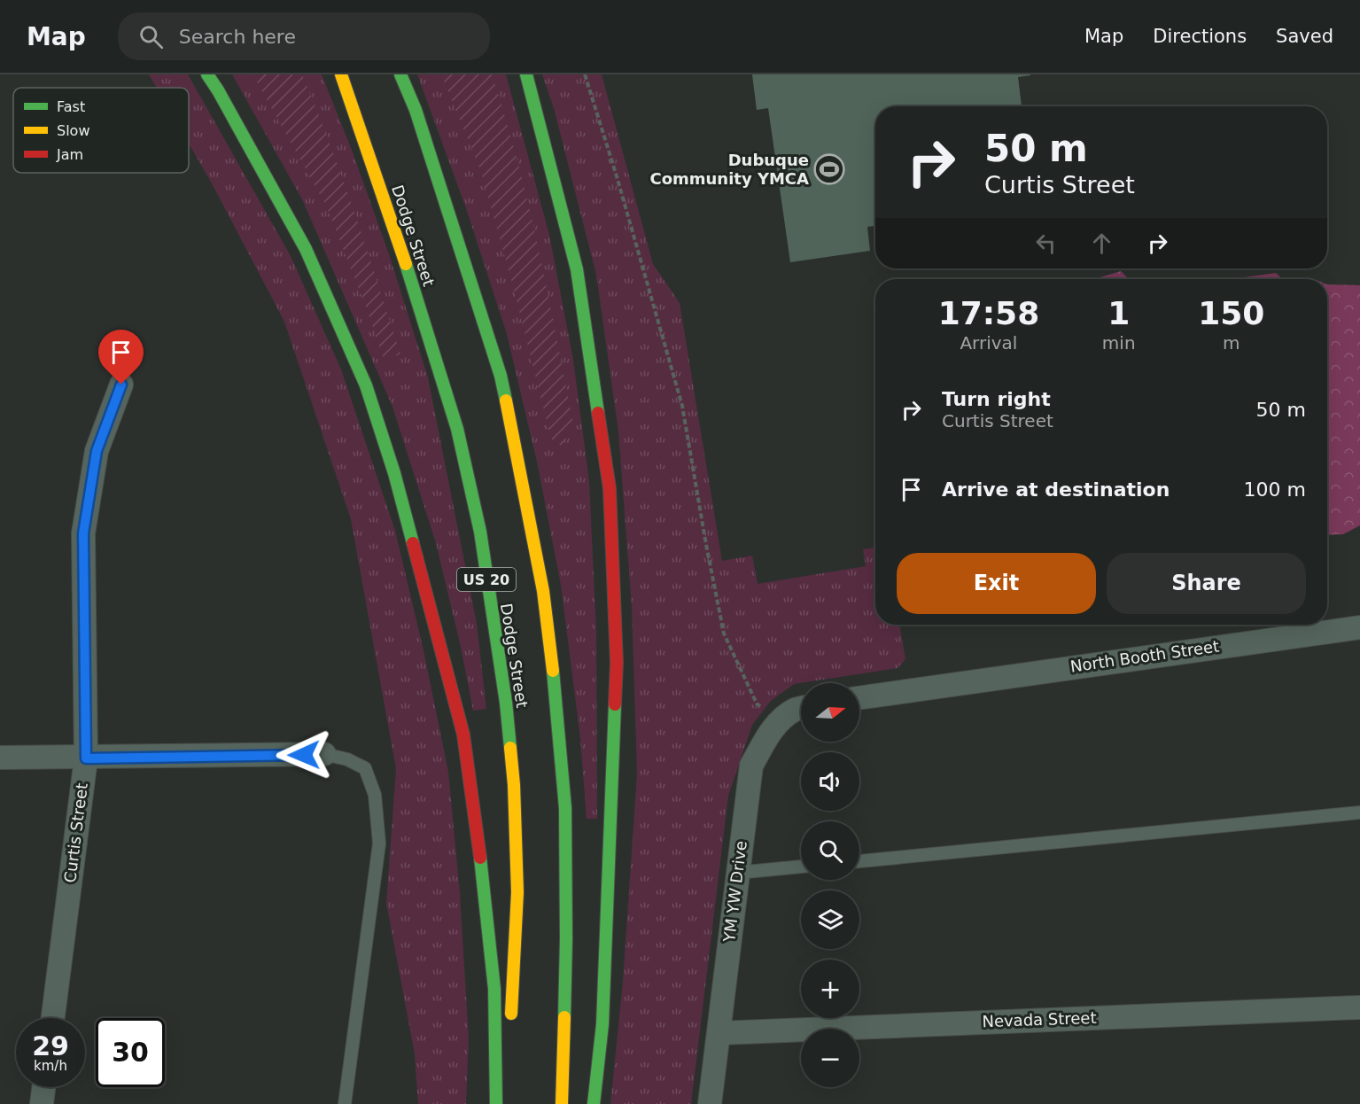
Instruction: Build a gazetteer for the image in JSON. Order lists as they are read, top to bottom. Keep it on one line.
{"streets":{"highway":["Dodge Street","US 20"],"street":["North Booth Street","Curtis Street","YM YW Drive","Nevada Street"]},"crossings":[["YM YW Drive","Nevada Street"]],"places":{"sports":["Dubuque Community YMCA"]},"legend":["Fast","Slow","Jam"],"north":"right","page":{"header":"Map","search":"Search here","nav":["Map","Directions","Saved"],"turn":["50 m","Curtis Street"],"eta":["17:58","Arrival","1","min","150","m"],"list":[{"name":"Turn right","note":"Curtis Street","value":"50 m"},{"name":"Arrive at destination","value":"100 m"}],"buttons":["Exit","Share"],"map_buttons":["+","−"],"speed":"29 km/h","limit":"30"}}
